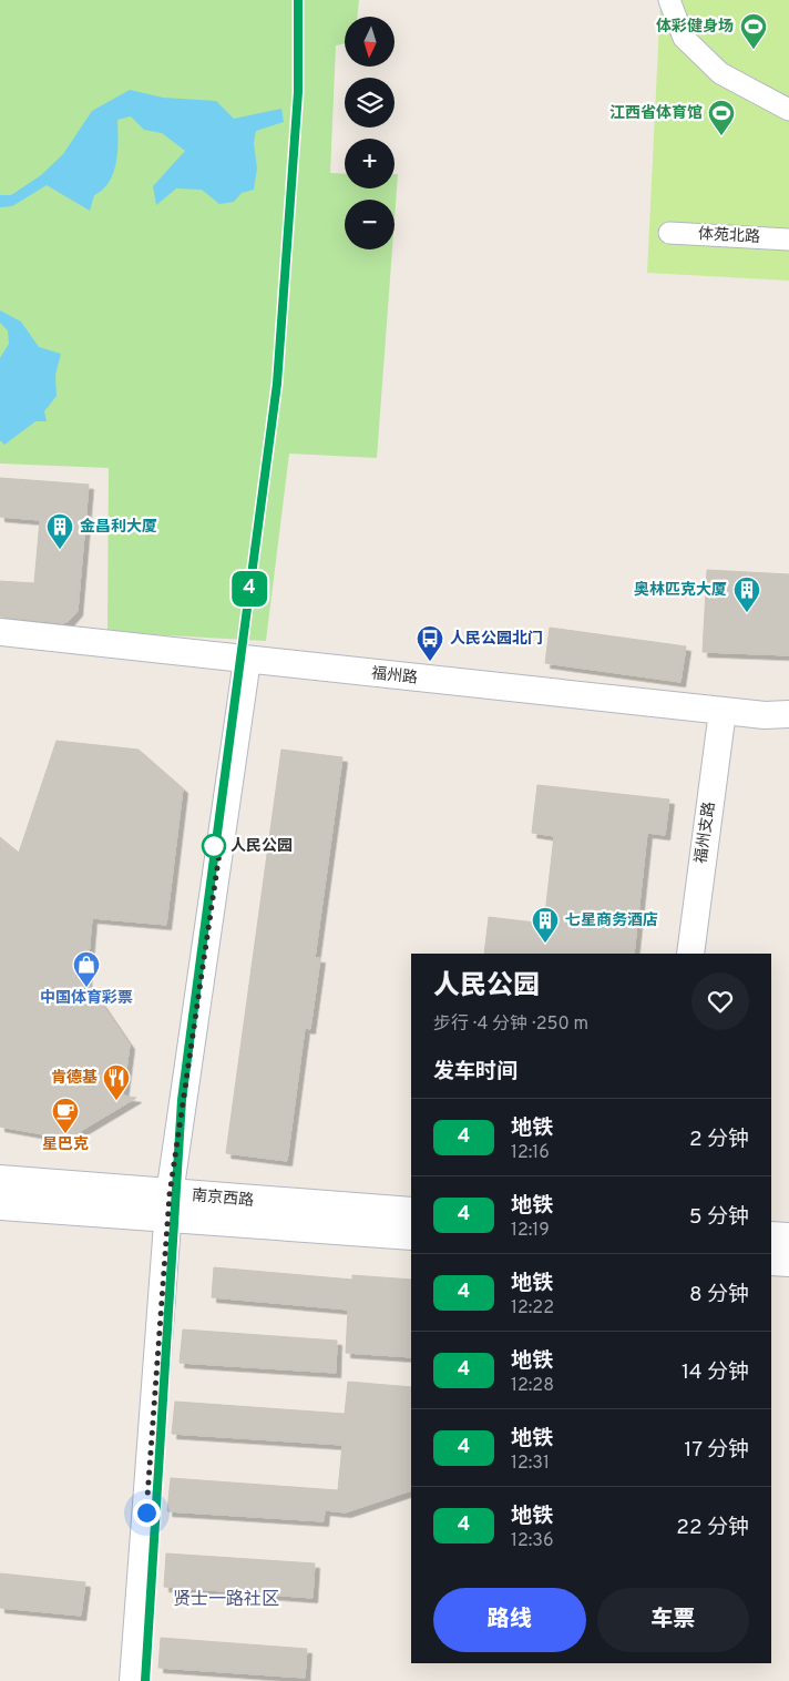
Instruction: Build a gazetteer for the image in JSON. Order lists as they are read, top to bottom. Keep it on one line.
{"streets":{"main road":["南京西路"],"street":["体苑北路","福州路","福州支路"]},"crossings":[["福州路","福州支路"]],"districts":["贤士一路社区"],"places":{"sports":["体彩健身场","江西省体育馆"],"building":["金昌利大厦","奥林匹克大厦","七星商务酒店"],"bus stop":["人民公园北门"],"other":["人民公园"],"shop":["中国体育彩票"],"restaurant":["肯德基"],"cafe":["星巴克"]},"lines":["metro line 4"],"north":"bottom","page":{"on_map":"4","map_buttons":["+","−"],"heading":[["人民公园","步行 · 4 分钟 · 250 m"],"发车时间"],"list":[{"mark":"4","name":"地铁","note":"12:16","value":"2 分钟"},{"mark":"4","name":"地铁","note":"12:19","value":"5 分钟"},{"mark":"4","name":"地铁","note":"12:22","value":"8 分钟"},{"mark":"4","name":"地铁","note":"12:28","value":"14 分钟"},{"mark":"4","name":"地铁","note":"12:31","value":"17 分钟"},{"mark":"4","name":"地铁","note":"12:36","value":"22 分钟"}],"buttons":["路线","车票"]}}
